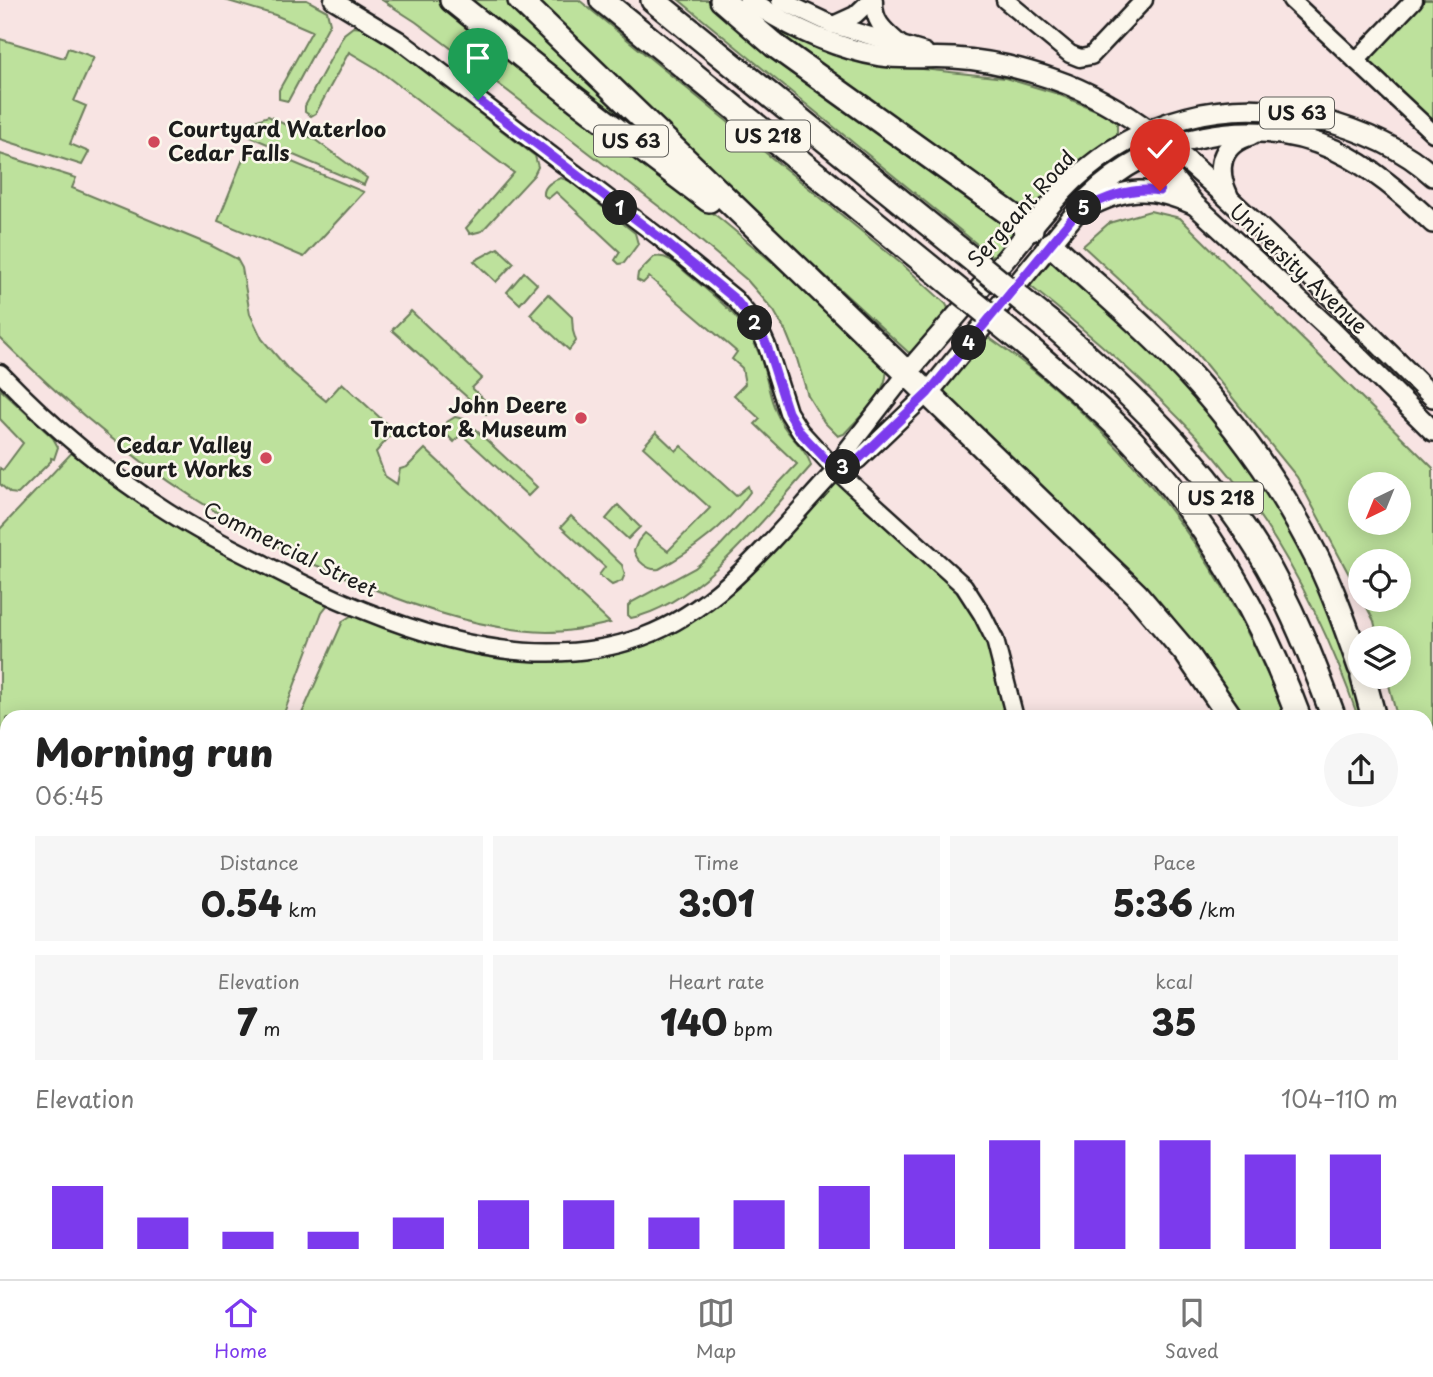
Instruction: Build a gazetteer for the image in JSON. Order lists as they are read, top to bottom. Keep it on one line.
{"streets":{"highway":["US 63","US 218"],"main road":["Sergeant Road","University Avenue"],"street":["Commercial Street"]},"crossings":[["US 63","Sergeant Road"],["Sergeant Road","University Avenue"]],"places":["Courtyard Waterloo Cedar Falls","John Deere Tractor & Museum","Cedar Valley Court Works"],"north":"bottom left","page":{"pins":["1","5","2","4","3"],"heading":["Morning run","06:45"],"stats":[["Distance","0.54 km"],["Time","3:01"],["Pace","5:36 /km"],["Elevation","7 m"],["Heart rate","140 bpm"],["kcal","35"]],"chart":["Elevation","104–110 m"],"tabs":["Home","Map","Saved"]}}
